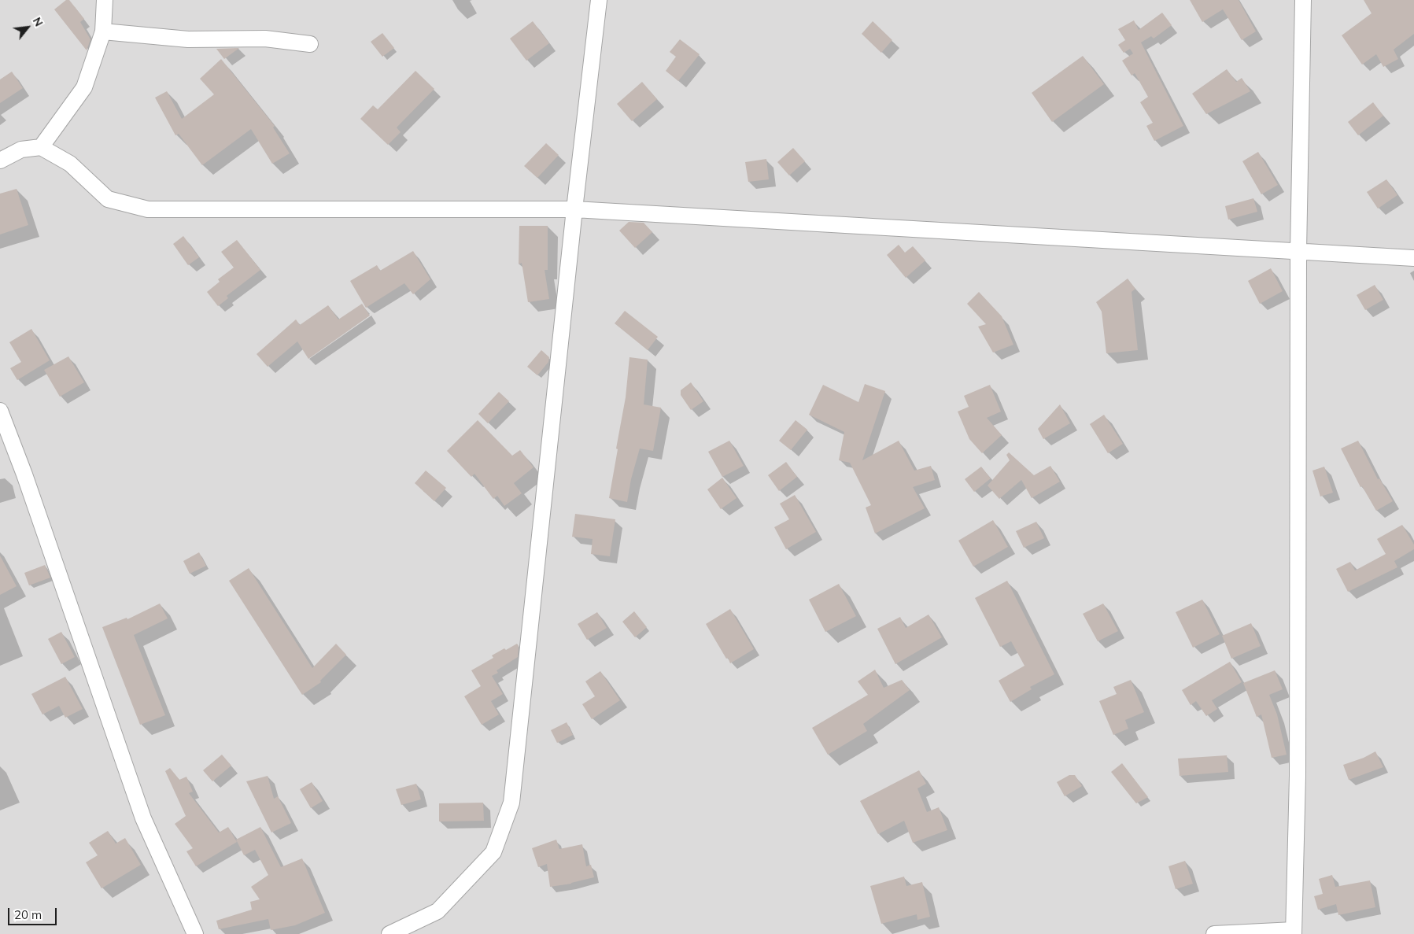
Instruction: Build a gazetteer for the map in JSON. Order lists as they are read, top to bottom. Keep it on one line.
{"scale_bar":"20 m","north":"top right"}
